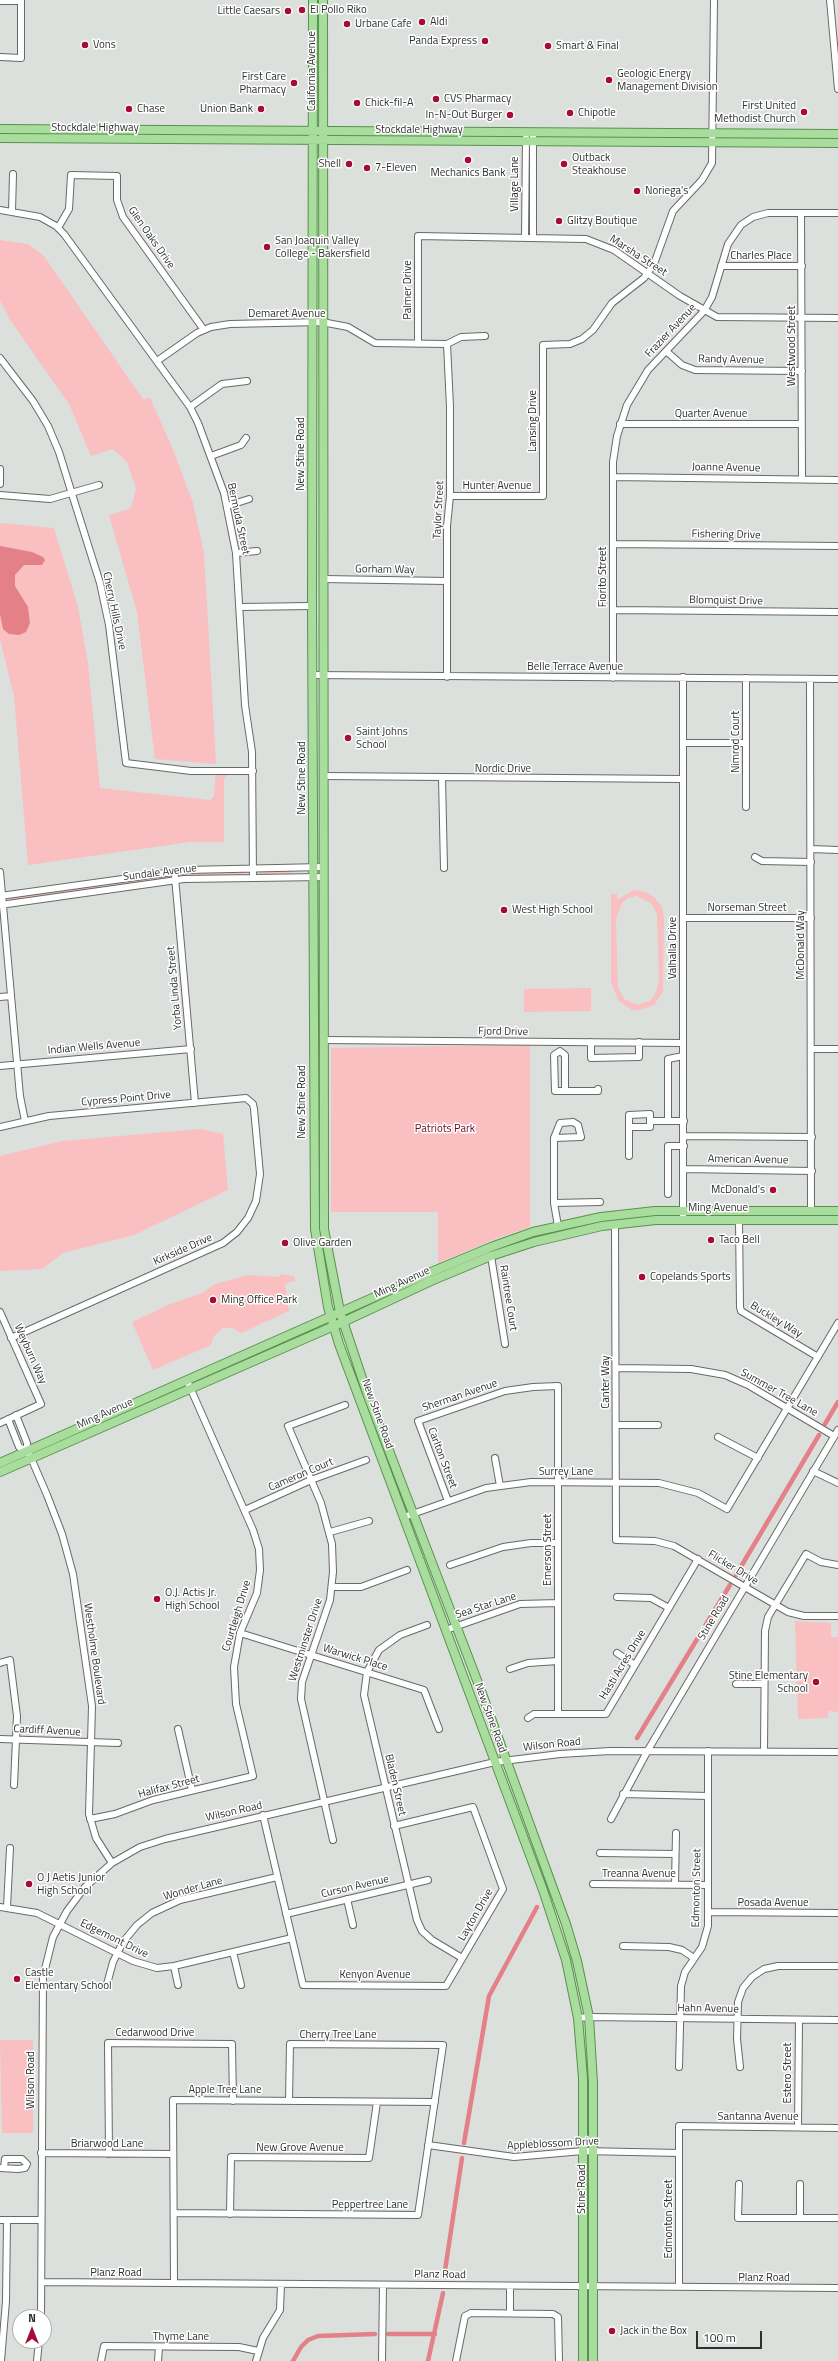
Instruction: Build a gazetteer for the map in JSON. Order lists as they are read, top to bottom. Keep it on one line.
{"streets":{"main road":["California Avenue","Stockdale Highway","New Stine Road","Ming Avenue","Stine Road"],"street":["Village Lane","Glen Oaks Drive","Marsha Street","Charles Place","Palmer Drive","Demaret Avenue","Frazier Avenue","Westwood Street","Randy Avenue","Quarter Avenue","Lansing Drive","Joanne Avenue","Hunter Avenue","Taylor Street","Bermuda Street","Fishering Drive","Gorham Way","Fiorito Street","Blomquist Drive","Cherry Hills Drive","Belle Terrace Avenue","Nimrod Court","Nordic Drive","Sundale Avenue","Norseman Street","McDonald Way","Valhalla Drive","Yorba Linda Street","Fjord Drive","Indian Wells Avenue","Cypress Point Drive","American Avenue","Kirkside Drive","Raintree Court","Buckley Way","Weyburn Way","Canter Way","Summer Tree Lane","Sherman Avenue","Carlton Street","Surrey Lane","Cameron Court","Emerson Street","Flicker Drive","Sea Star Lane","Courtleigh Drive","Westminster Drive","Westholme Boulevard","Warwick Place","Hasti Acres Drive","Cardiff Avenue","Wilson Road","Bladen Street","Halifax Street","Treanna Avenue","Curson Avenue","Edmonton Street","Wonder Lane","Posada Avenue","Layton Drive","Edgemont Drive","Kenyon Avenue","Hahn Avenue","Cedarwood Drive","Cherry Tree Lane","Estero Street","Apple Tree Lane","Santanna Avenue","Briarwood Lane","Appleblossom Drive","New Grove Avenue","Peppertree Lane","Planz Road","Thyme Lane"]},"crossings":[["California Avenue","Stockdale Highway"],["California Avenue","New Stine Road"],["Stockdale Highway","Village Lane"],["Stockdale Highway","New Stine Road"],["Village Lane","Marsha Street"],["Glen Oaks Drive","Demaret Avenue"],["Glen Oaks Drive","Bermuda Street"],["Marsha Street","Palmer Drive"],["Marsha Street","Frazier Avenue"],["Marsha Street","Westwood Street"],["Marsha Street","Lansing Drive"],["Charles Place","Frazier Avenue"],["Charles Place","Westwood Street"],["Palmer Drive","Demaret Avenue"],["Demaret Avenue","New Stine Road"],["Demaret Avenue","Taylor Street"],["Demaret Avenue","Bermuda Street"],["Frazier Avenue","Westwood Street"],["Frazier Avenue","Randy Avenue"],["Frazier Avenue","Quarter Avenue"],["Frazier Avenue","Joanne Avenue"],["Frazier Avenue","Fiorito Street"],["Westwood Street","Randy Avenue"],["Westwood Street","Quarter Avenue"],["Westwood Street","Joanne Avenue"],["Lansing Drive","Hunter Avenue"],["New Stine Road","Gorham Way"],["New Stine Road","Belle Terrace Avenue"],["New Stine Road","Nordic Drive"],["New Stine Road","Sundale Avenue"],["New Stine Road","Fjord Drive"],["New Stine Road","Ming Avenue"],["New Stine Road","Surrey Lane"],["New Stine Road","Sea Star Lane"],["New Stine Road","Stine Road"],["New Stine Road","Wilson Road"],["New Stine Road","Hahn Avenue"],["Joanne Avenue","Fiorito Street"],["Hunter Avenue","Taylor Street"],["Taylor Street","Gorham Way"],["Taylor Street","Belle Terrace Avenue"],["Bermuda Street","Cherry Hills Drive"],["Bermuda Street","Sundale Avenue"],["Fishering Drive","Fiorito Street"],["Fiorito Street","Blomquist Drive"],["Fiorito Street","Belle Terrace Avenue"],["Belle Terrace Avenue","Nimrod Court"],["Belle Terrace Avenue","McDonald Way"],["Belle Terrace Avenue","Valhalla Drive"],["Nordic Drive","Valhalla Drive"],["Sundale Avenue","Yorba Linda Street"],["Norseman Street","McDonald Way"],["Norseman Street","Valhalla Drive"],["McDonald Way","American Avenue"],["McDonald Way","Ming Avenue"],["Valhalla Drive","Fjord Drive"],["Valhalla Drive","American Avenue"],["Valhalla Drive","Ming Avenue"],["Yorba Linda Street","Indian Wells Avenue"],["Yorba Linda Street","Cypress Point Drive"],["Cypress Point Drive","Kirkside Drive"],["Ming Avenue","Raintree Court"],["Ming Avenue","Buckley Way"],["Ming Avenue","Canter Way"],["Ming Avenue","Courtleigh Drive"],["Ming Avenue","Westholme Boulevard"],["Kirkside Drive","Weyburn Way"],["Weyburn Way","Westholme Boulevard"],["Canter Way","Summer Tree Lane"],["Canter Way","Surrey Lane"],["Canter Way","Flicker Drive"],["Summer Tree Lane","Stine Road"],["Sherman Avenue","Carlton Street"],["Sherman Avenue","Emerson Street"],["Carlton Street","Surrey Lane"],["Surrey Lane","Emerson Street"],["Cameron Court","Courtleigh Drive"],["Cameron Court","Westminster Drive"],["Emerson Street","Sea Star Lane"],["Emerson Street","Hasti Acres Drive"],["Flicker Drive","Stine Road"],["Flicker Drive","Hasti Acres Drive"],["Courtleigh Drive","Warwick Place"],["Courtleigh Drive","Halifax Street"],["Stine Road","Wilson Road"],["Stine Road","Hahn Avenue"],["Stine Road","Appleblossom Drive"],["Stine Road","Planz Road"],["Westminster Drive","Warwick Place"],["Westminster Drive","Wilson Road"],["Westholme Boulevard","Cardiff Avenue"],["Westholme Boulevard","Wilson Road"],["Westholme Boulevard","Halifax Street"],["Warwick Place","Bladen Street"],["Wilson Road","Bladen Street"],["Wilson Road","Edmonton Street"],["Wilson Road","Edgemont Drive"],["Wilson Road","Briarwood Lane"],["Wilson Road","Planz Road"],["Bladen Street","Curson Avenue"],["Bladen Street","Layton Drive"],["Treanna Avenue","Edmonton Street"],["Edmonton Street","Posada Avenue"],["Edmonton Street","Hahn Avenue"],["Edmonton Street","Santanna Avenue"],["Edmonton Street","Appleblossom Drive"],["Edmonton Street","Planz Road"],["Wonder Lane","Edgemont Drive"],["Layton Drive","Kenyon Avenue"],["Edgemont Drive","Kenyon Avenue"],["Hahn Avenue","Estero Street"],["Cedarwood Drive","Apple Tree Lane"],["Cedarwood Drive","Briarwood Lane"],["Cherry Tree Lane","Apple Tree Lane"],["Cherry Tree Lane","Peppertree Lane"],["Estero Street","Santanna Avenue"],["Apple Tree Lane","Briarwood Lane"],["Apple Tree Lane","New Grove Avenue"],["Apple Tree Lane","Peppertree Lane"],["Apple Tree Lane","Planz Road"],["Appleblossom Drive","Peppertree Lane"],["New Grove Avenue","Peppertree Lane"]],"parks":["Patriots Park"],"places":["El Pollo Riko","Little Caesars","Aldi","Urbane Cafe","Panda Express","Vons","Smart & Final","Geologic Energy Management Division","First Care Pharmacy","CVS Pharmacy","Chick-fil-A","Chase","Union Bank","First United Methodist Church","Chipotle","In-N-Out Burger","Mechanics Bank","Shell","Outback Steakhouse","7-Eleven","Noriega's","Glitzy Boutique","San Joaquin Valley College - Bakersfield","Saint Johns School","West High School","McDonald's","Taco Bell","Olive Garden","Copelands Sports","Ming Office Park","O.J. Actis Jr. High School","Stine Elementary School","O J Aetis Junior High School","Castle Elementary School","Jack in the Box"],"scale_bar":"100 m","north":"top"}
